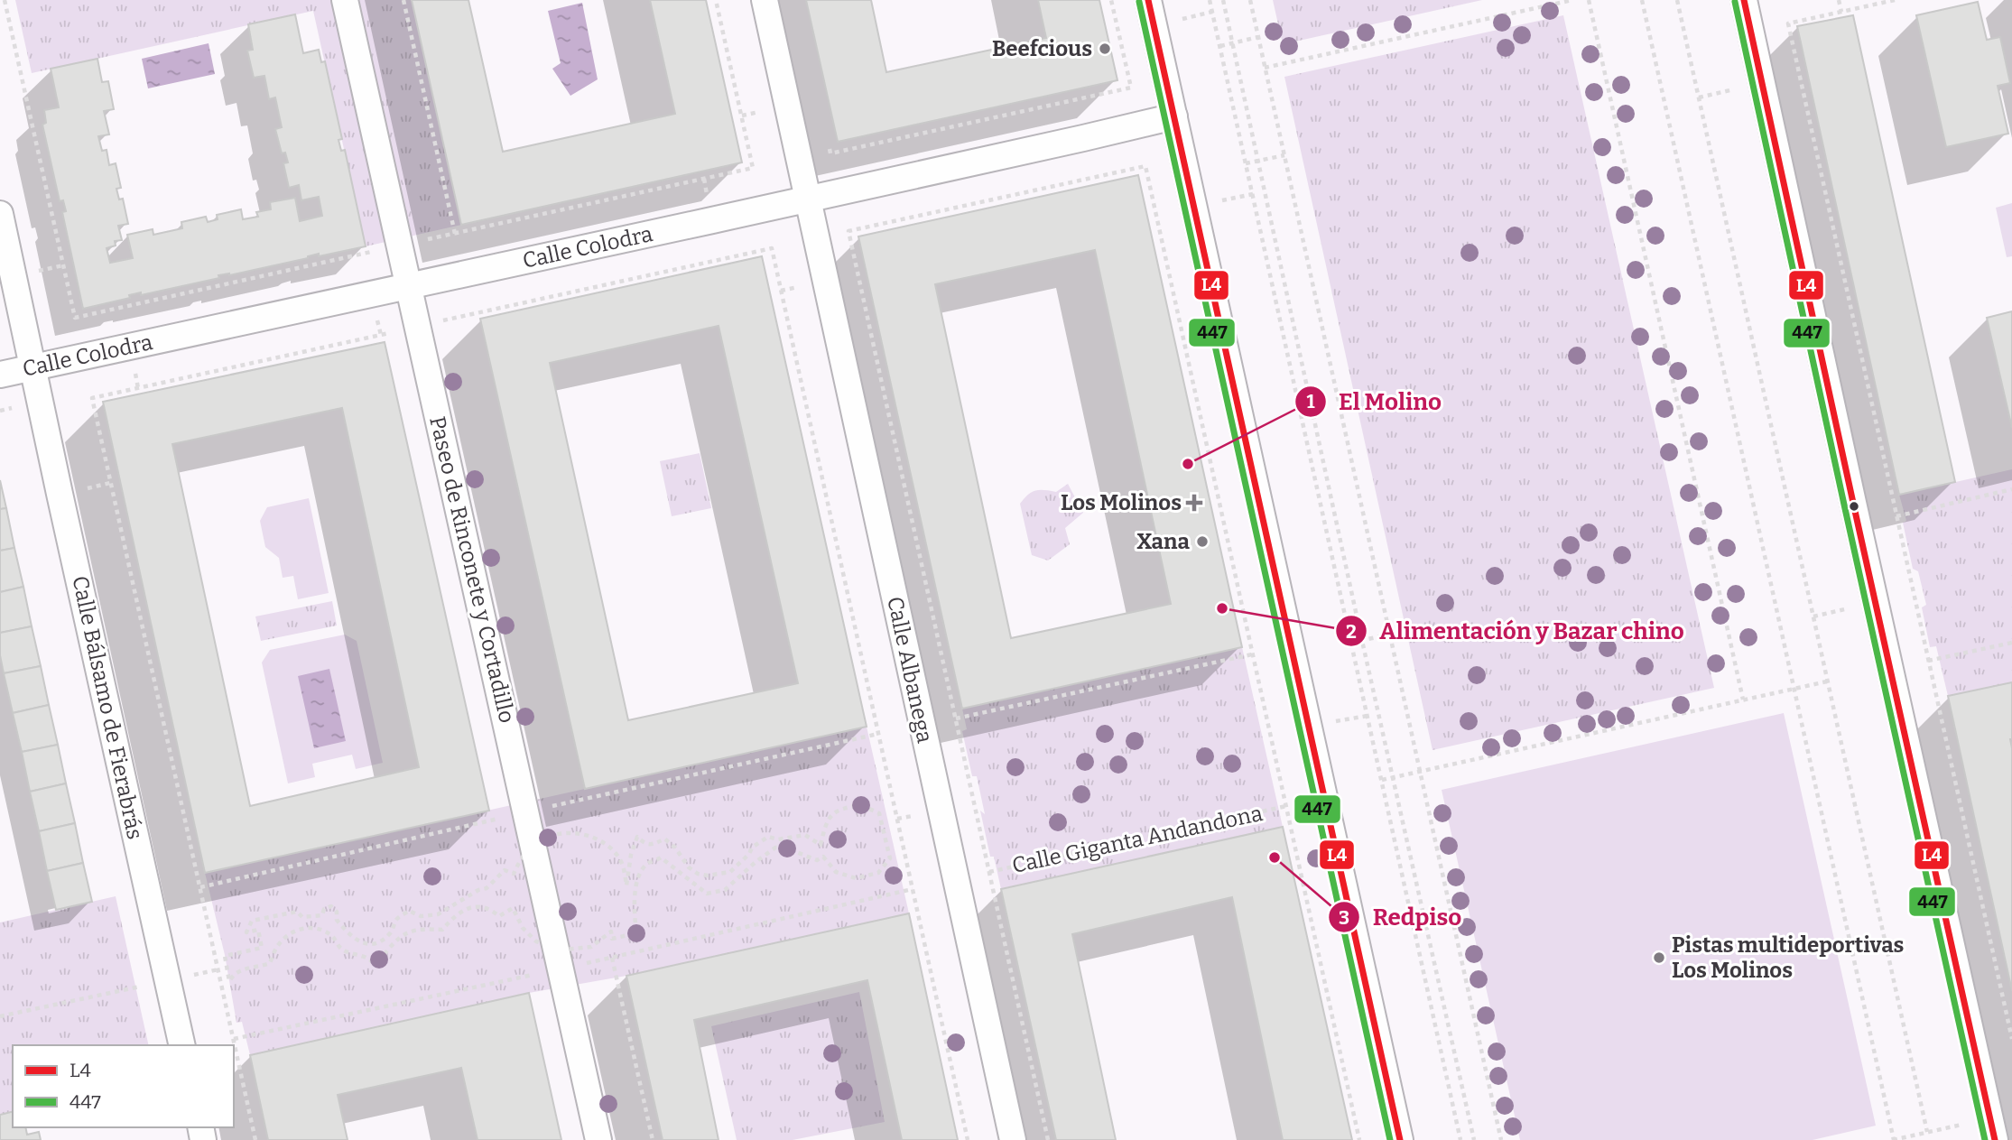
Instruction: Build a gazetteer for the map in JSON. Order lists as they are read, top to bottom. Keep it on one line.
{"streets":{"street":["Calle Colodra","Paseo de Rinconete y Cortadillo","Calle Albanega","Calle Bálsamo de Fierabrás"],"path":["Calle Giganta Andandona"]},"crossings":[["Calle Colodra","Paseo de Rinconete y Cortadillo"],["Calle Colodra","Calle Albanega"],["Calle Colodra","Calle Bálsamo de Fierabrás"]],"places":{"other":["Beefcious","El Molino","Xana","Alimentación y Bazar chino","Redpiso","Pistas multideportivas Los Molinos"],"health":["Los Molinos"]},"lines":["transit line L4","transit line 447"],"legend":["L4","447"]}
